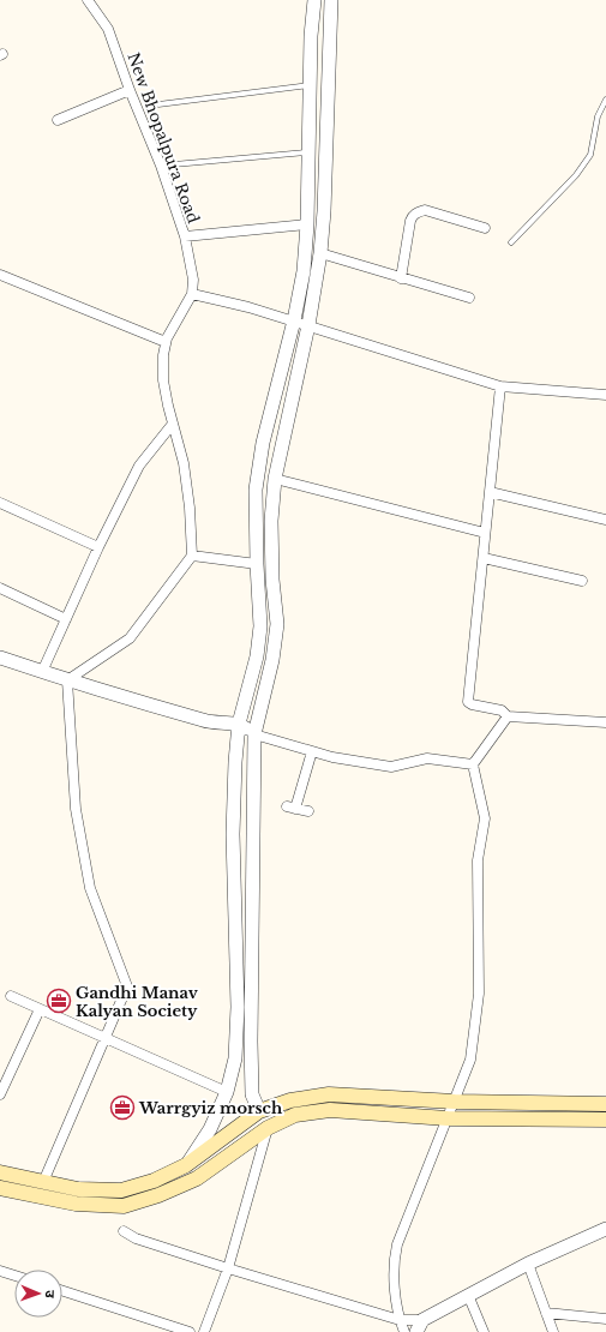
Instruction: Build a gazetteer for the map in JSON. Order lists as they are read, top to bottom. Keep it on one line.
{"streets":{"street":["New Bhopalpura Road"]},"places":{"office":["Gandhi Manav Kalyan Society","Warrgyiz morsch"]},"north":"right"}
